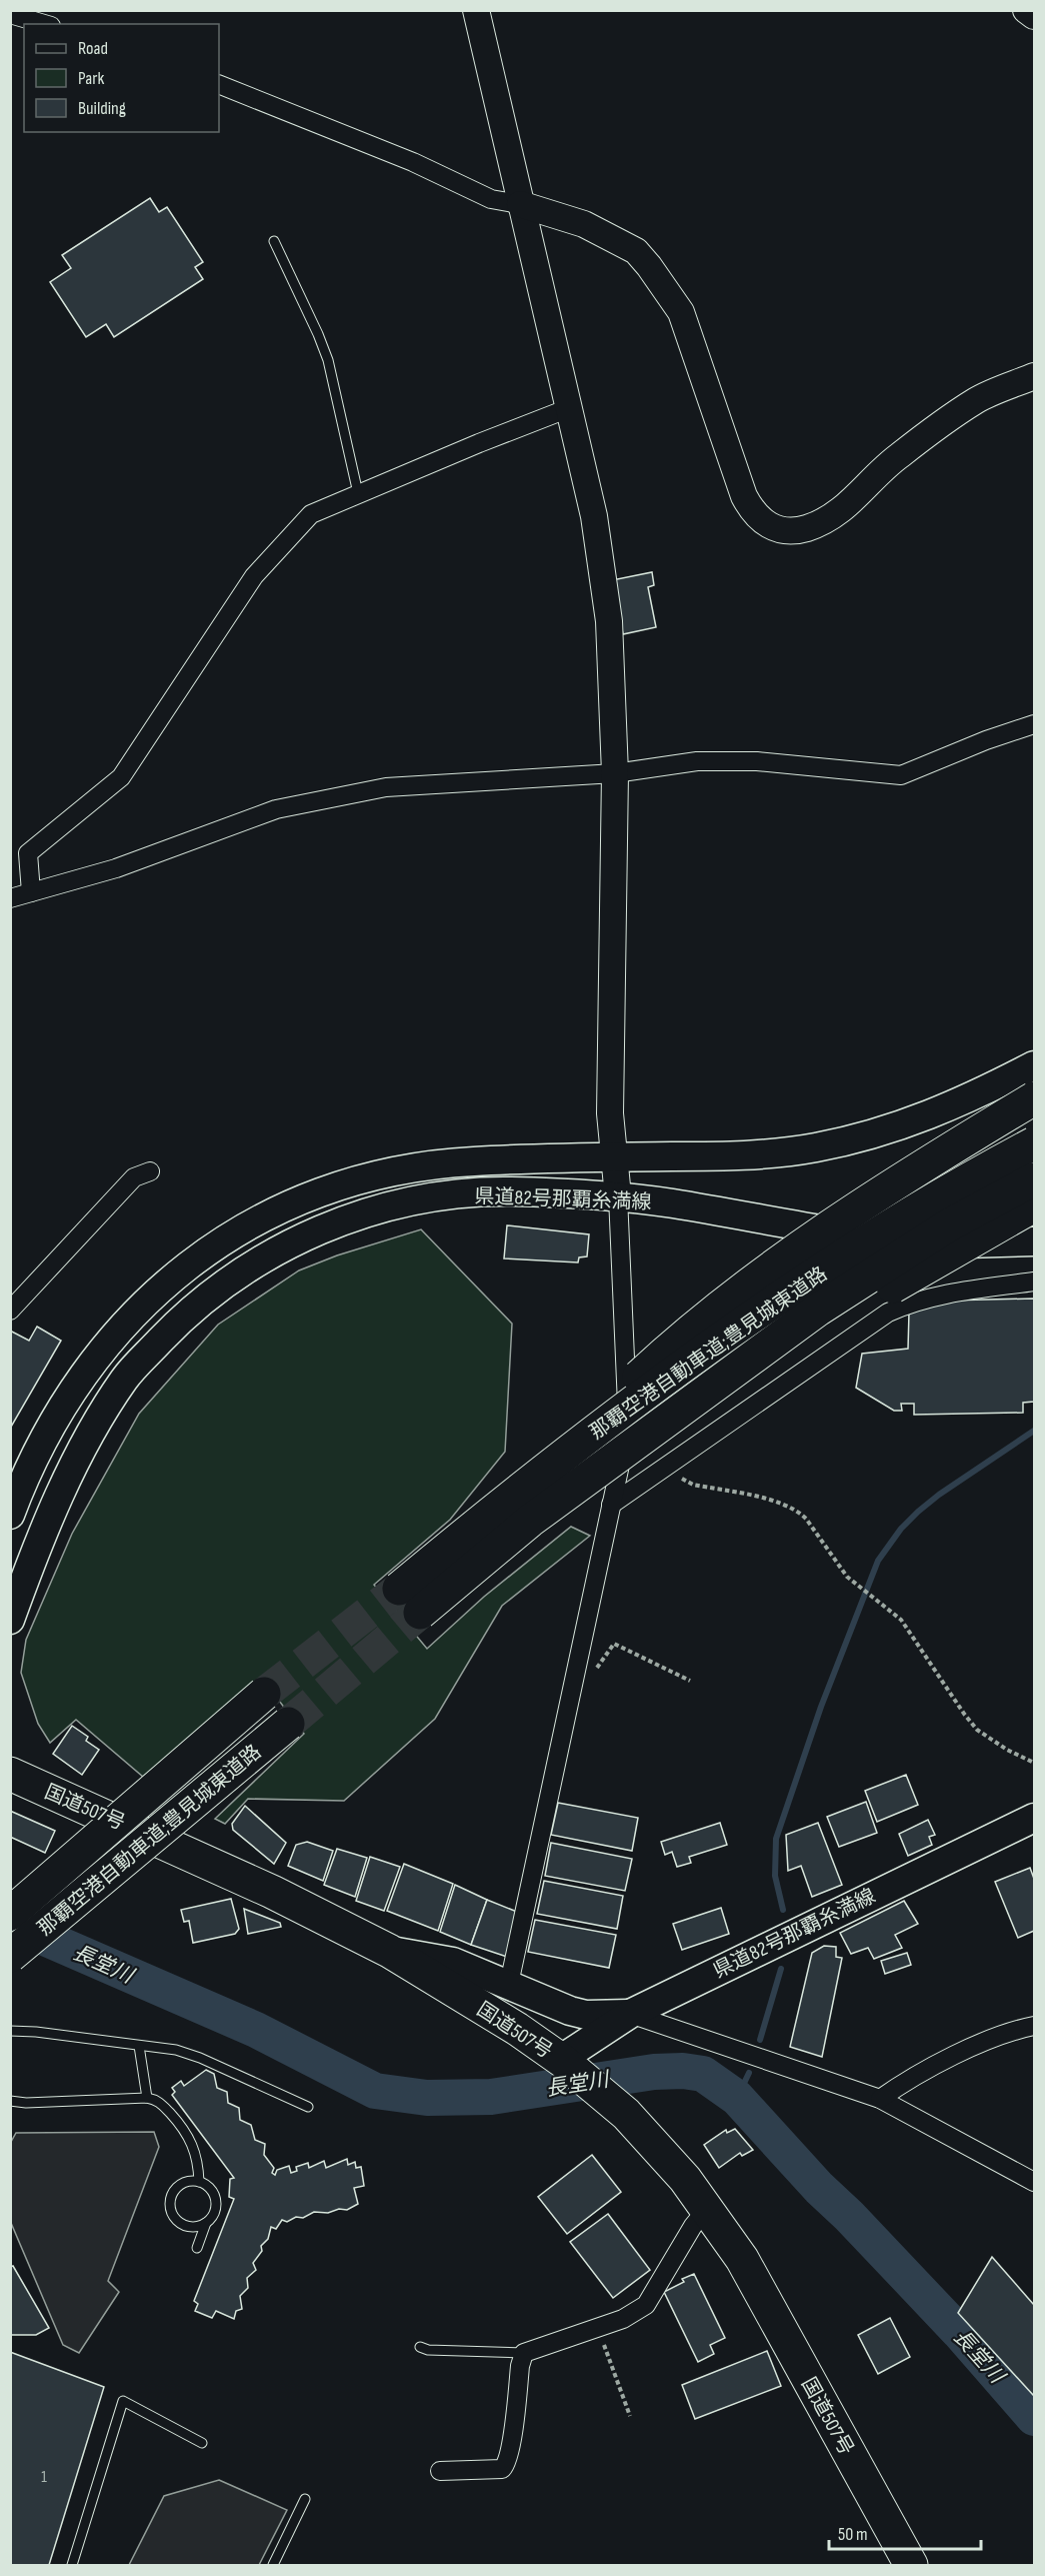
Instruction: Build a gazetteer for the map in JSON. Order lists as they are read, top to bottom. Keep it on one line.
{"streets":{"highway":["那覇空港自動車道;豊見城東道路","国道507号"],"main road":["県道82号那覇糸満線"]},"crossings":[["県道82号那覇糸満線","国道507号"]],"water":["長堂川"],"house_numbers":["1"],"legend":["Road","Park","Building"],"scale_bar":"50 m"}
